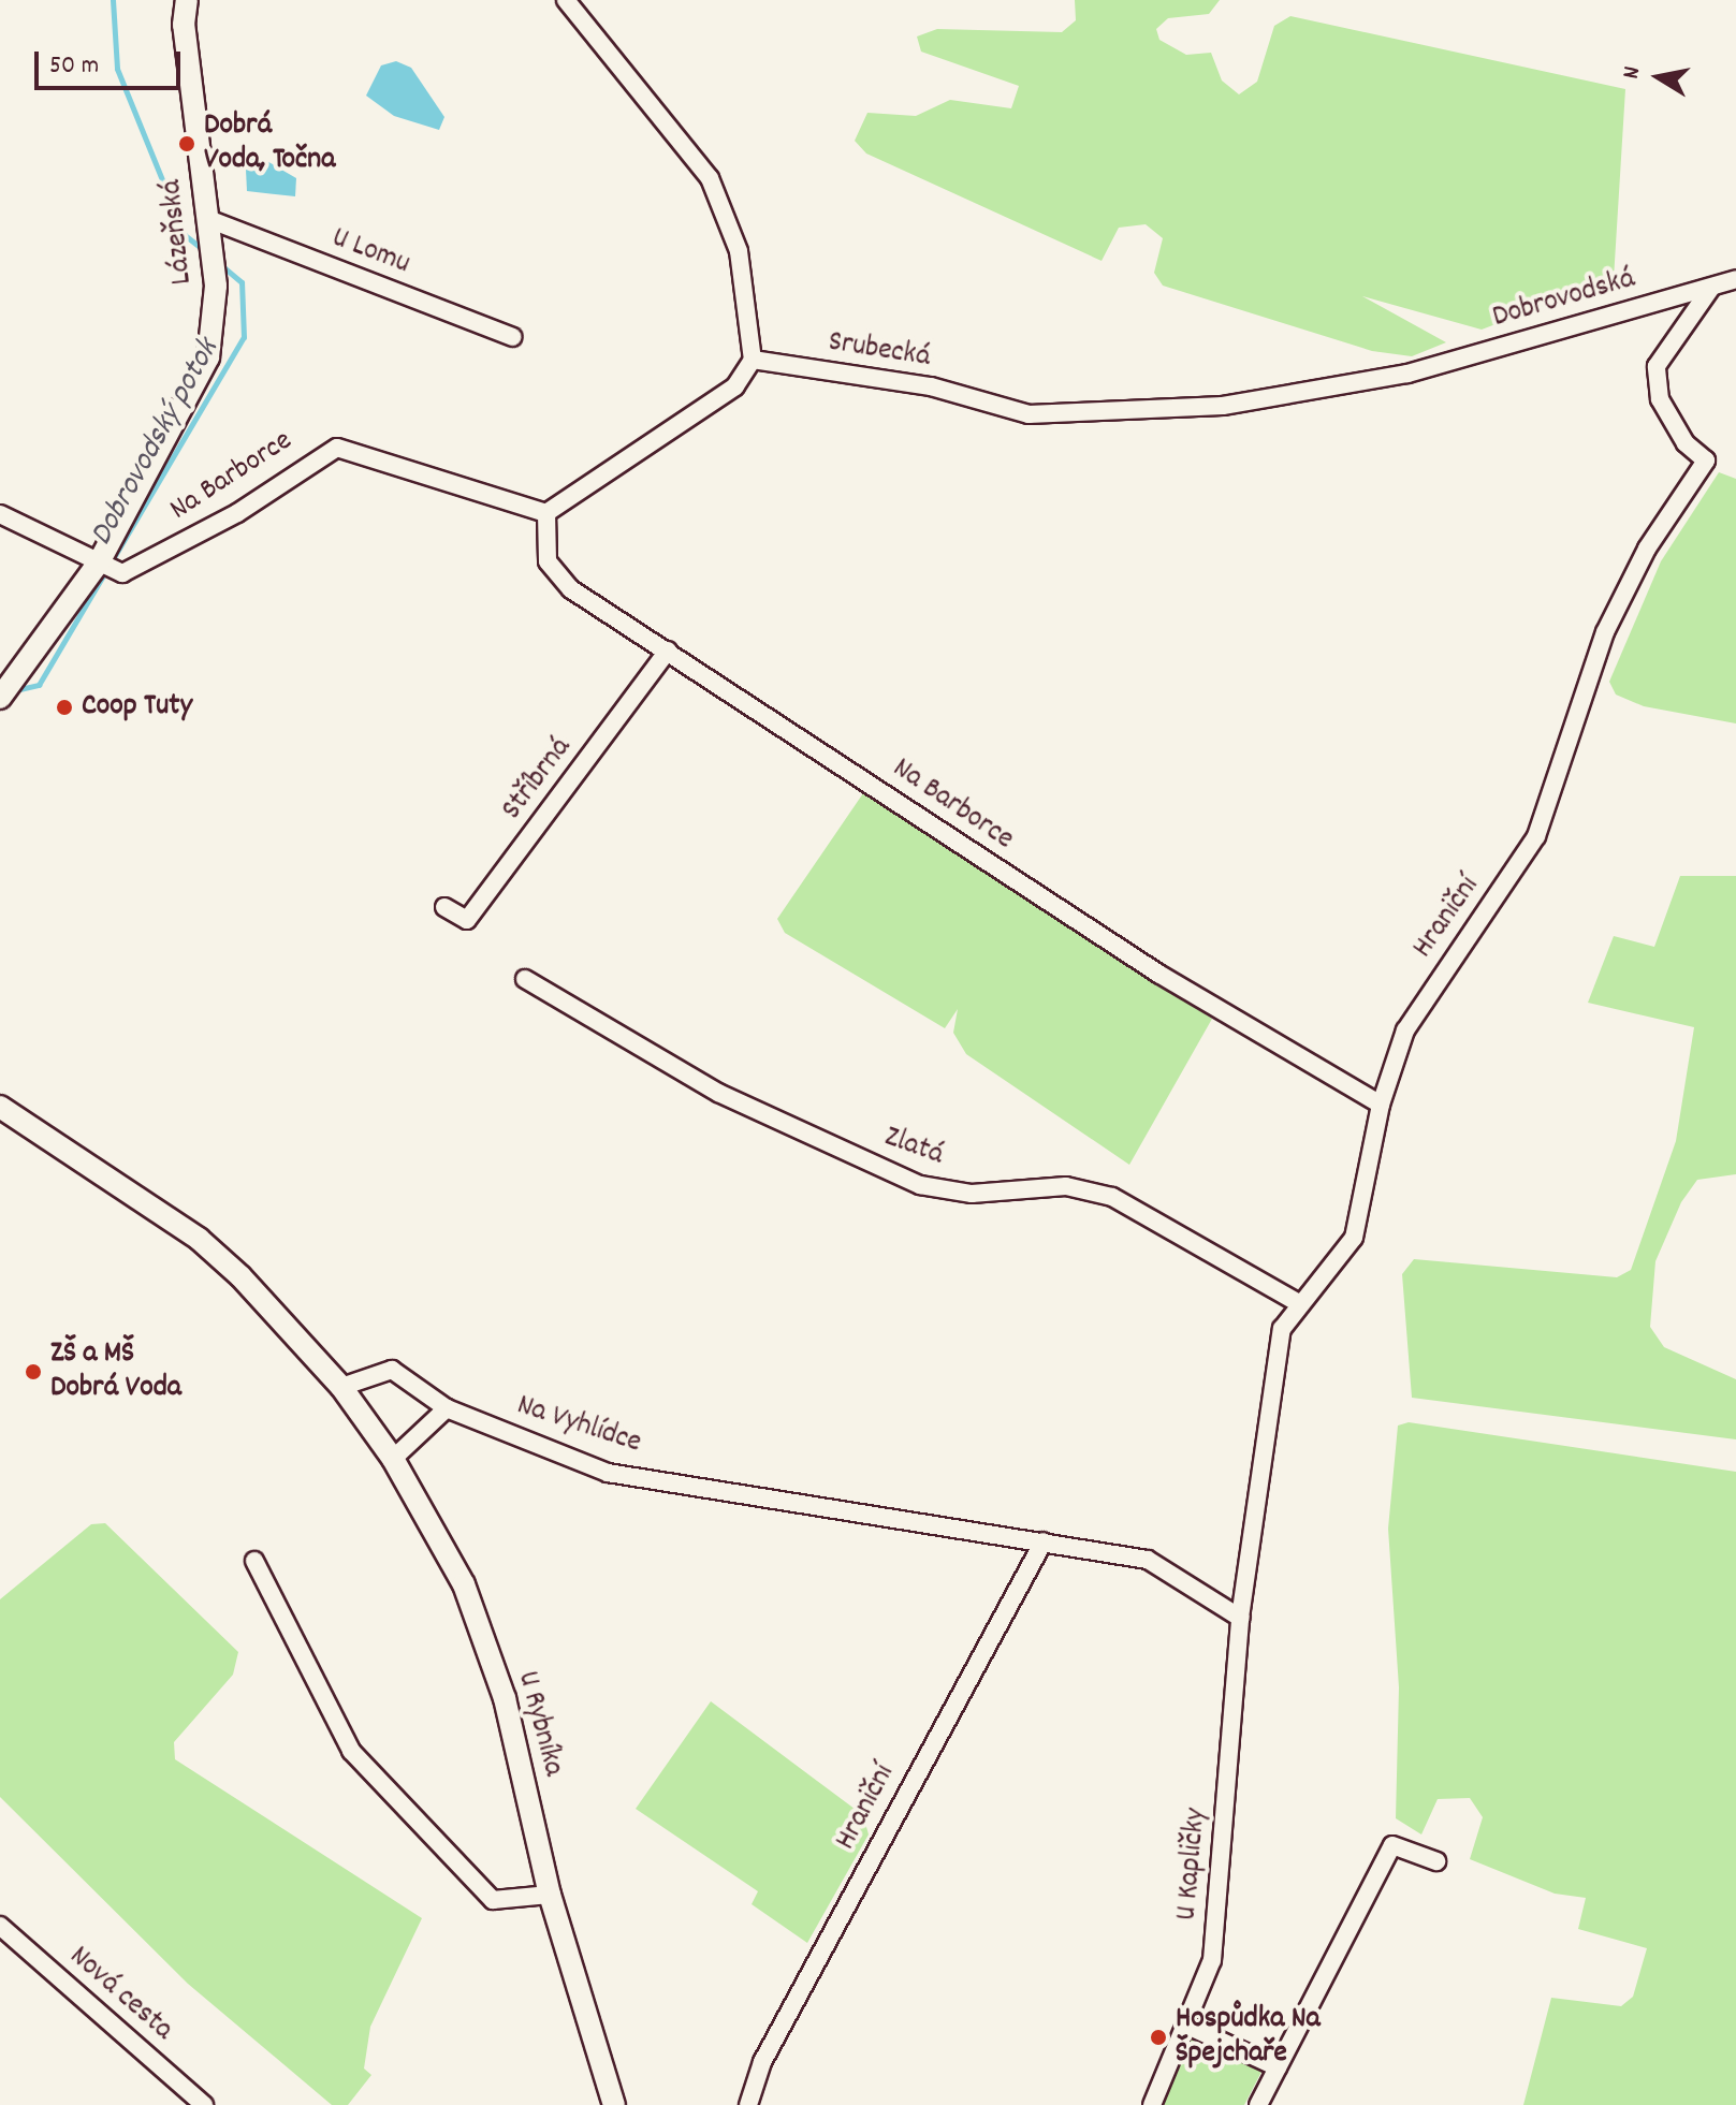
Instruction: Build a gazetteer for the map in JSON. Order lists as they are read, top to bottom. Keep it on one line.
{"streets":{"street":["Lázeňská","U Lomu","Dobrovodská","Srubecká","Na Barborce","Stříbrná","Hraniční","Zlatá","Na Vyhlídce","U Rybníka","U Kapličky","Nová cesta"]},"crossings":[["Lázeňská","U Lomu"],["Lázeňská","Na Barborce"],["Dobrovodská","Srubecká"],["Dobrovodská","Hraniční"],["Na Barborce","Stříbrná"],["Na Barborce","Hraniční"],["Hraniční","Zlatá"],["Hraniční","Na Vyhlídce"],["Hraniční","U Kapličky"],["Na Vyhlídce","U Rybníka"],["Na Vyhlídce","U Kapličky"]],"water":["Dobrovodský potok"],"places":["Dobrá Voda, Točna","Coop Tuty","ZŠ a MŠ Dobrá Voda","Hospůdka Na Špejchaře"],"scale_bar":"50 m","north":"left"}
